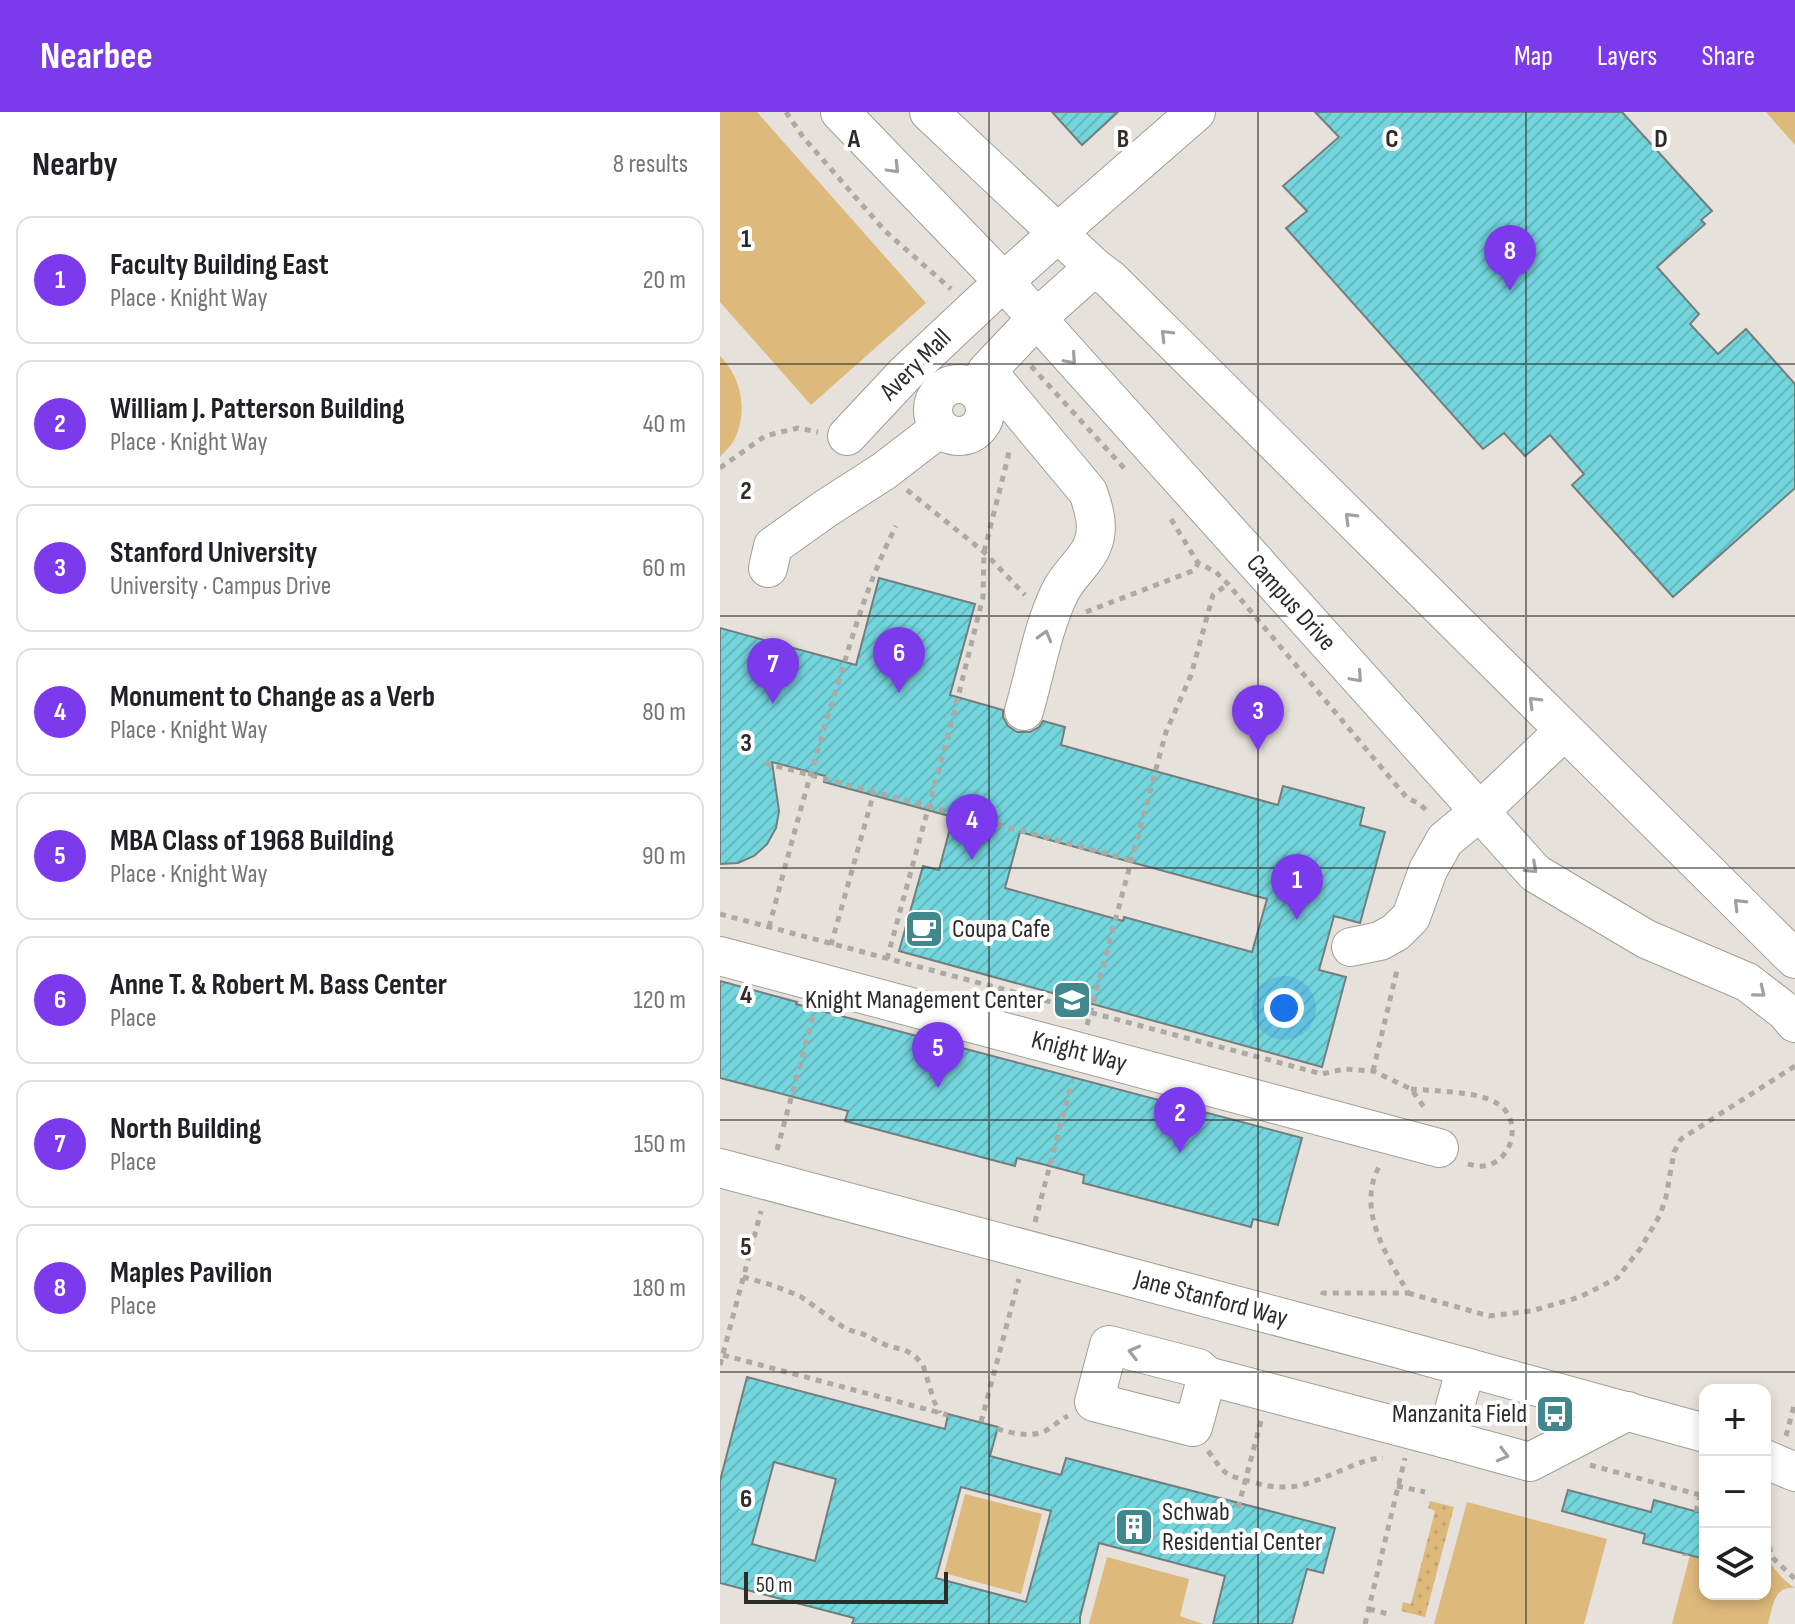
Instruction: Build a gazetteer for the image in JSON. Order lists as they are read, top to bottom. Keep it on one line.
{"streets":{"street":["Avery Mall","Campus Drive","Knight Way","Jane Stanford Way"]},"places":{"cafe":["Coupa Cafe"],"school or university":["Knight Management Center"],"bus stop":["Manzanita Field"],"building":["Schwab Residential Center"]},"scale_bar":"50 m","page":{"header":"Nearbee","nav":["Map","Layers","Share"],"heading":["Nearby","8 results"],"list":[{"mark":"1","name":"Faculty Building East","note":"Place · Knight Way","value":"20 m"},{"mark":"2","name":"William J. Patterson Building","note":"Place · Knight Way","value":"40 m"},{"mark":"3","name":"Stanford University","note":"University · Campus Drive","value":"60 m"},{"mark":"4","name":"Monument to Change as a Verb","note":"Place · Knight Way","value":"80 m"},{"mark":"5","name":"MBA Class of 1968 Building","note":"Place · Knight Way","value":"90 m"},{"mark":"6","name":"Anne T. & Robert M. Bass Center","note":"Place","value":"120 m"},{"mark":"7","name":"North Building","note":"Place","value":"150 m"},{"mark":"8","name":"Maples Pavilion","note":"Place","value":"180 m"}],"pins":["8","6","7","3","4","1","5","2"],"map_buttons":["+","−"],"scale":"50 m"},"grid":{"columns":["A","B","C","D"],"rows":["1","2","3","4","5","6"]}}
